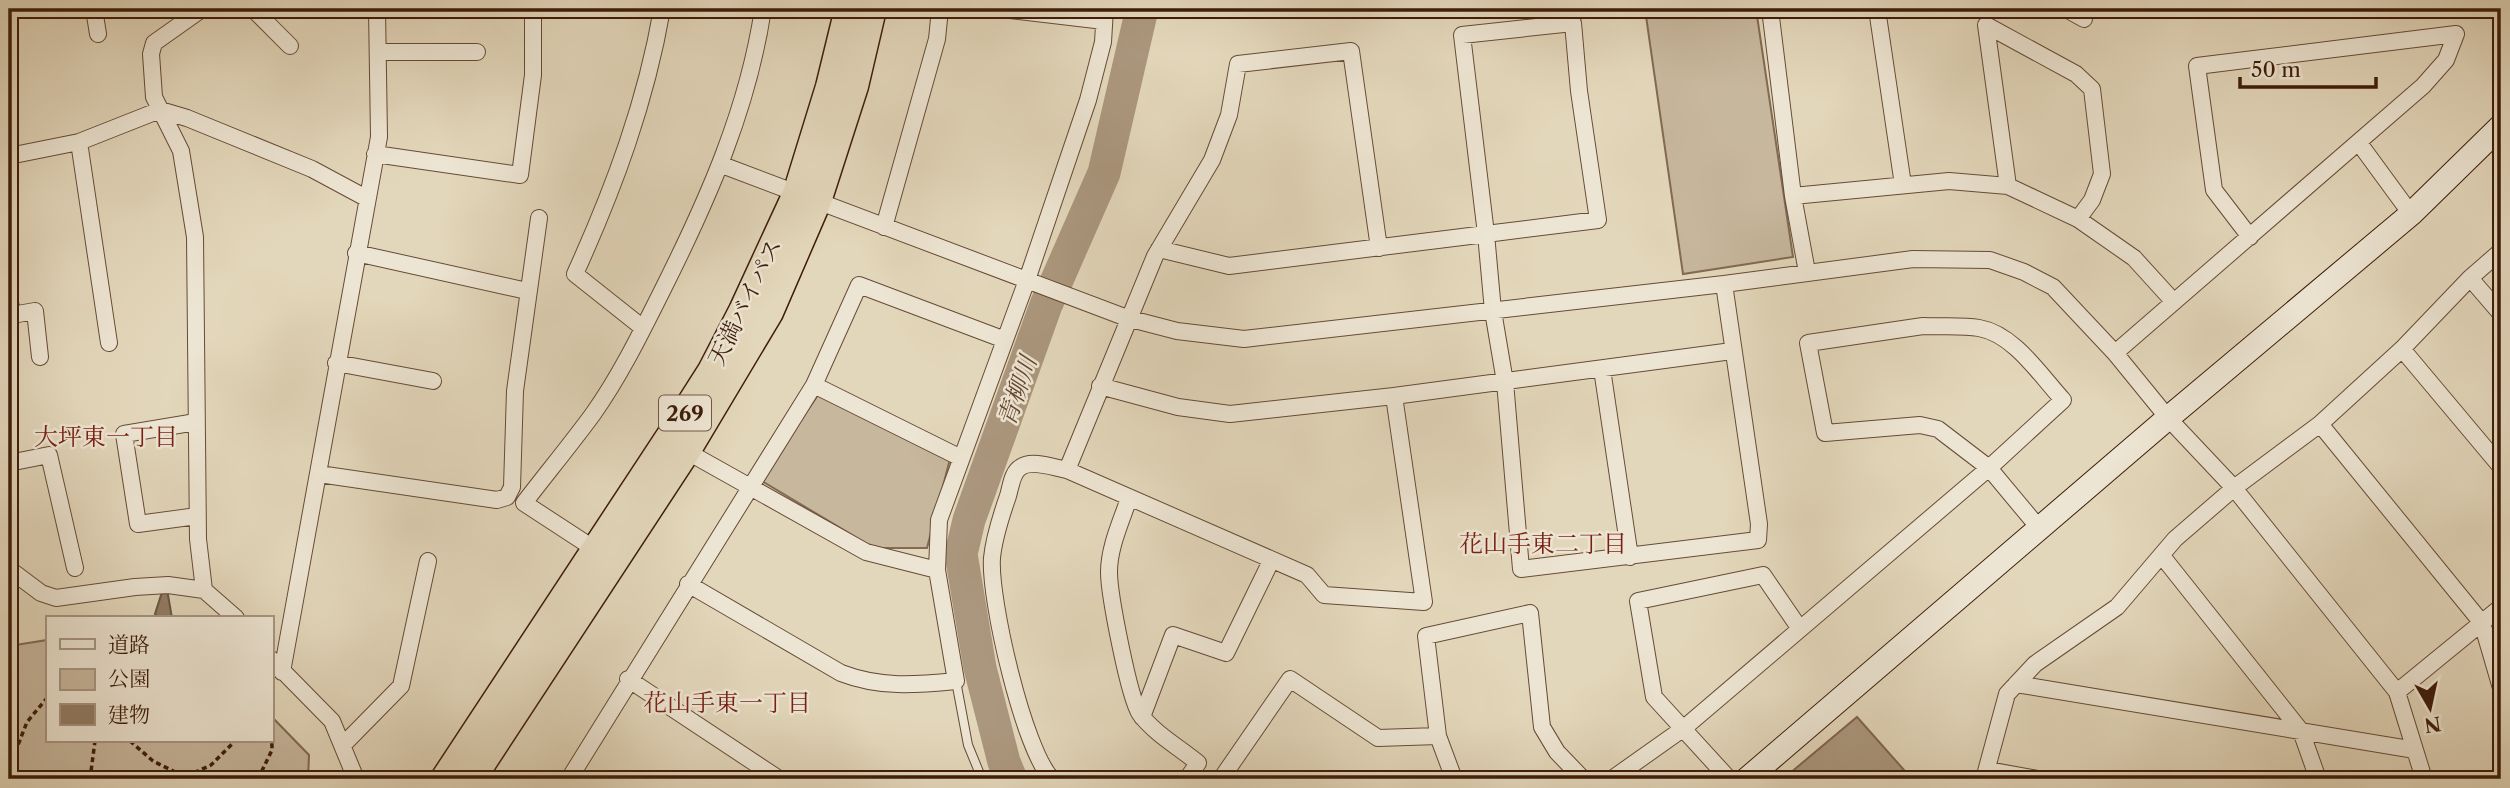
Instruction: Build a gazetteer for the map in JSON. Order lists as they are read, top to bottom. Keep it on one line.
{"streets":{"highway":["天満バイパス","269"]},"districts":["大坪東一丁目","花山手東二丁目","花山手東一丁目"],"water":["青柳川"],"legend":["道路","公園","建物"],"scale_bar":"50 m","north":"bottom"}
